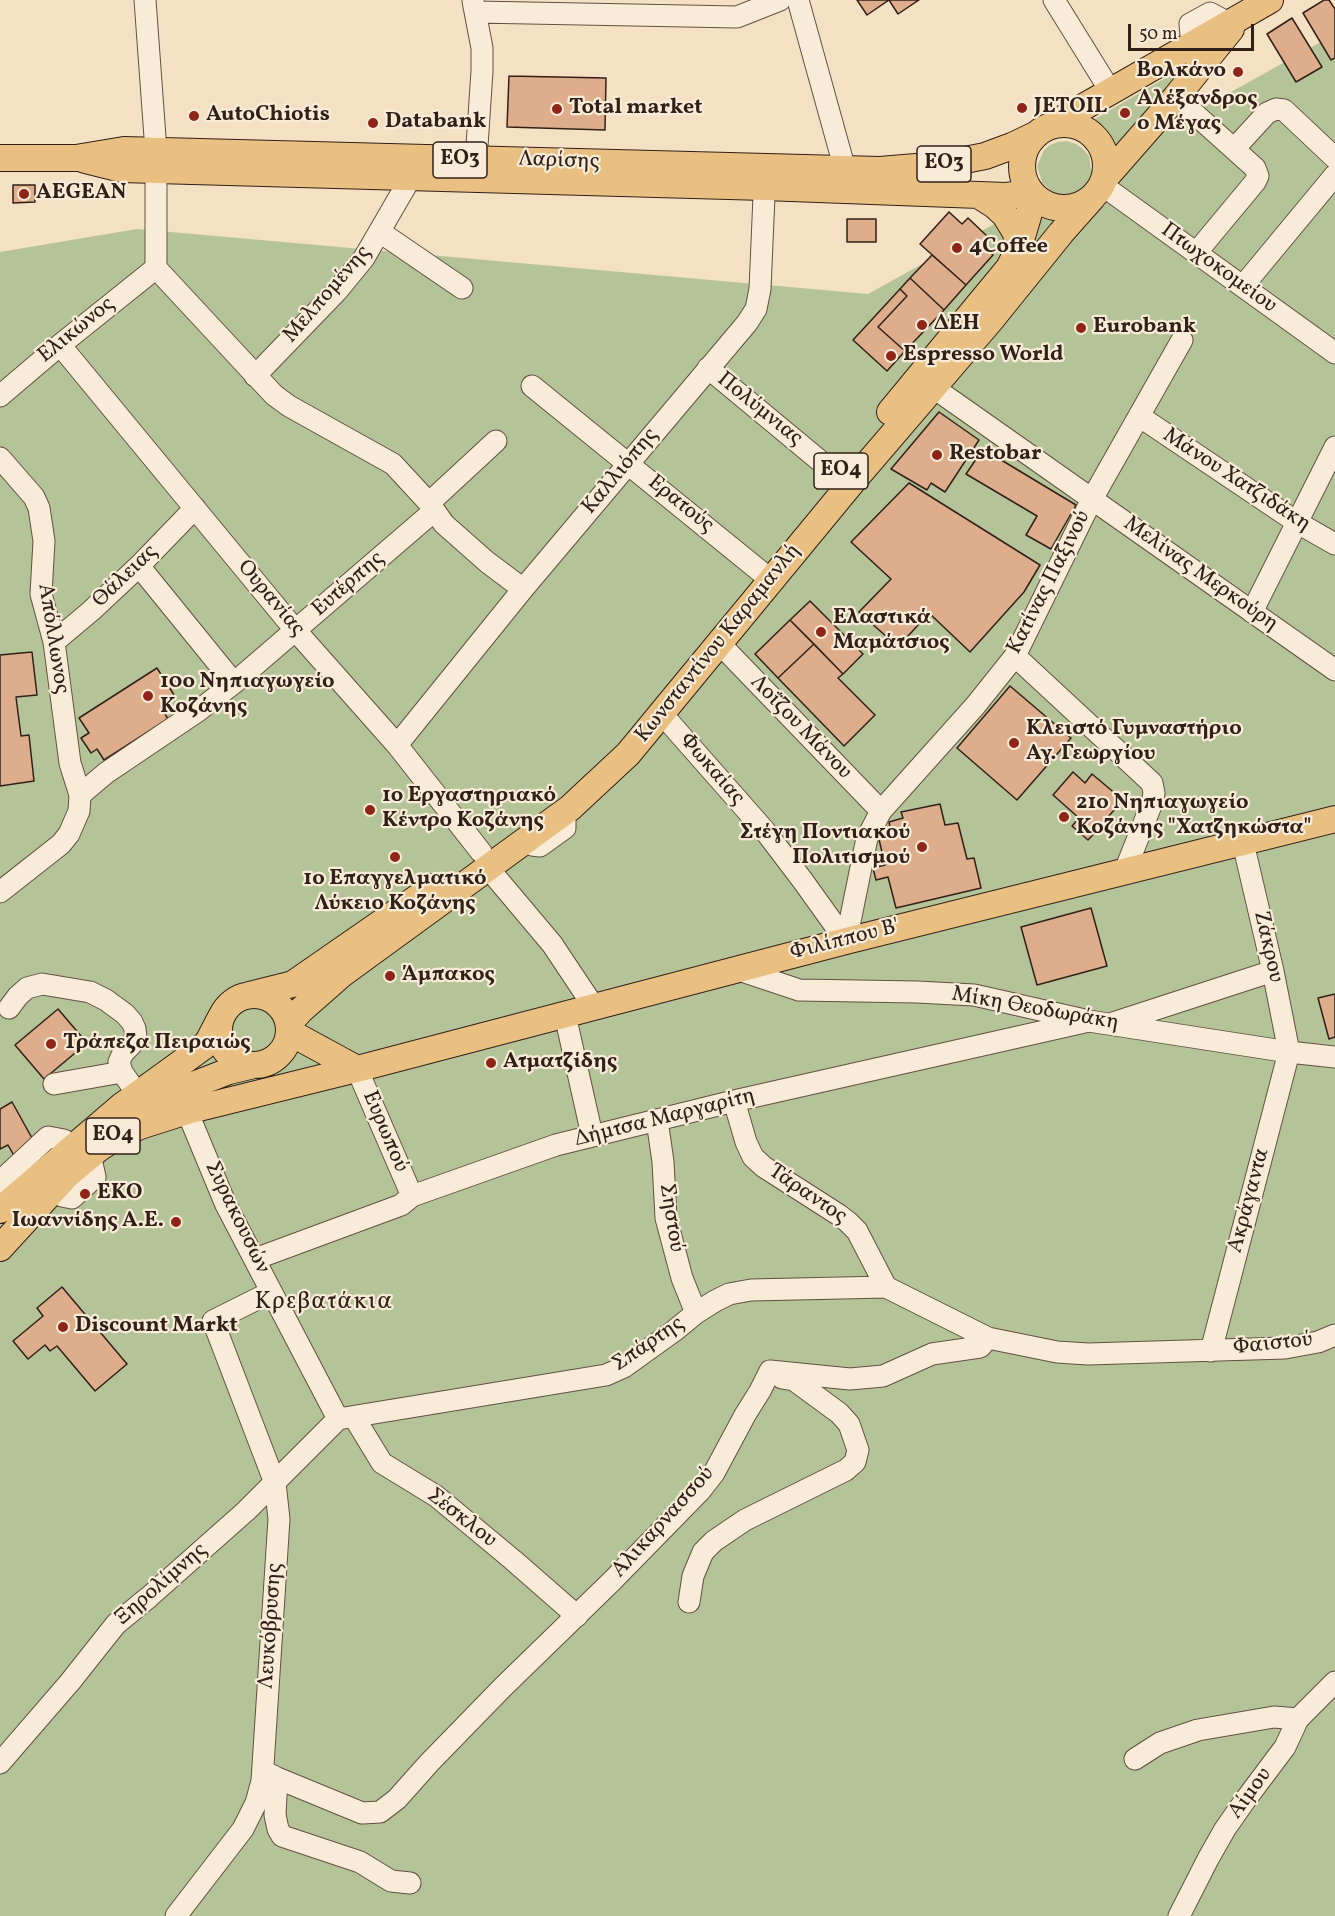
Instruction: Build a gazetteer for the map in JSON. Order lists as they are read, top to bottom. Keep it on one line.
{"streets":{"main road":["ΕΟ3","Λαρίσης","ΕΟ4","Κωνσταντίνου Καραμανλή","Φιλίππου Β'"],"street":["Πτωχοκομείου","Μελπομένης","Ελικώνος","Πολύμνιας","Καλλιόπης","Μάνου Χατζιδάκη","Ερατούς","Μελίνας Μερκούρη","Θάλειας","Κατίνας Παξινού","Ευτέρπης","Ουρανίας","Απόλλωνος","Λοΐζου Μάνου","Φωκαίας","Ζάκρου","Μίκη Θεοδωράκη","Δήμτσα Μαργαρίτη","Ευρωπού","Τάραντος","Ακράγαντα","Συρακουσών","Σηστού","Σπάρτης","Φαιστού","Σέσκλου","Αλικαρνασσού","Ξηρολίμνης","Λευκόβρυσης","Αίμου"]},"crossings":[["ΕΟ3","Λαρίσης"],["ΕΟ3","Πτωχοκομείου"],["ΕΟ3","Κωνσταντίνου Καραμανλή"],["Λαρίσης","Πτωχοκομείου"],["Λαρίσης","Μελπομένης"],["Λαρίσης","Καλλιόπης"],["Λαρίσης","Κωνσταντίνου Καραμανλή"],["Πτωχοκομείου","Κωνσταντίνου Καραμανλή"],["Ελικώνος","Ουρανίας"],["Πολύμνιας","Καλλιόπης"],["Πολύμνιας","Κωνσταντίνου Καραμανλή"],["ΕΟ4","Κωνσταντίνου Καραμανλή"],["ΕΟ4","Φιλίππου Β'"],["Καλλιόπης","Ερατούς"],["Καλλιόπης","Ουρανίας"],["Μάνου Χατζιδάκη","Κατίνας Παξινού"],["Ερατούς","Κωνσταντίνου Καραμανλή"],["Μελίνας Μερκούρη","Κατίνας Παξινού"],["Μελίνας Μερκούρη","Κωνσταντίνου Καραμανλή"],["Θάλειας","Ουρανίας"],["Θάλειας","Απόλλωνος"],["Κατίνας Παξινού","Λοΐζου Μάνου"],["Κατίνας Παξινού","Φωκαίας"],["Κατίνας Παξινού","Φιλίππου Β'"],["Ευτέρπης","Ουρανίας"],["Ευτέρπης","Απόλλωνος"],["Ουρανίας","Κωνσταντίνου Καραμανλή"],["Ουρανίας","Φιλίππου Β'"],["Κωνσταντίνου Καραμανλή","Λοΐζου Μάνου"],["Κωνσταντίνου Καραμανλή","Φωκαίας"],["Φωκαίας","Φιλίππου Β'"],["Φιλίππου Β'","Ζάκρου"],["Φιλίππου Β'","Μίκη Θεοδωράκη"],["Φιλίππου Β'","Ευρωπού"],["Φιλίππου Β'","Συρακουσών"],["Ζάκρου","Μίκη Θεοδωράκη"],["Ζάκρου","Δήμτσα Μαργαρίτη"],["Ζάκρου","Ακράγαντα"],["Μίκη Θεοδωράκη","Δήμτσα Μαργαρίτη"],["Μίκη Θεοδωράκη","Ακράγαντα"],["Δήμτσα Μαργαρίτη","Ευρωπού"],["Δήμτσα Μαργαρίτη","Τάραντος"],["Δήμτσα Μαργαρίτη","Συρακουσών"],["Δήμτσα Μαργαρίτη","Σηστού"],["Τάραντος","Σπάρτης"],["Τάραντος","Φαιστού"],["Ακράγαντα","Φαιστού"],["Συρακουσών","Σπάρτης"],["Συρακουσών","Σέσκλου"],["Συρακουσών","Ξηρολίμνης"],["Συρακουσών","Λευκόβρυσης"],["Σηστού","Σπάρτης"],["Σπάρτης","Φαιστού"],["Σπάρτης","Σέσκλου"],["Σπάρτης","Ξηρολίμνης"],["Σέσκλου","Αλικαρνασσού"],["Σέσκλου","Ξηρολίμνης"],["Αλικαρνασσού","Λευκόβρυσης"],["Ξηρολίμνης","Λευκόβρυσης"]],"districts":["Κρεβατάκια"],"places":["Βολκάνο","JETOIL","Total market","Αλέξανδρος ο Μέγας","AutoChiotis","Databank","AEGEAN","4Coffee","ΔΕΗ","Eurobank","Espresso World","Restobar","Ελαστικά Μαμάτσιος","10ο Νηπιαγωγείο Κοζάνης","Κλειστό Γυμναστήριο Αγ. Γεωργίου","1ο Εργαστηριακό Κέντρο Κοζάνης","21ο Νηπιαγωγείο Κοζάνης \"Χατζηκώστα\"","Στέγη Ποντιακού Πολιτισμού","1ο Επαγγελματικό Λύκειο Κοζάνης","Άμπακος","Τράπεζα Πειραιώς","Ατματζίδης","EKO","Ιωαννίδης Α.Ε.","Discount Markt"],"scale_bar":"50 m"}
